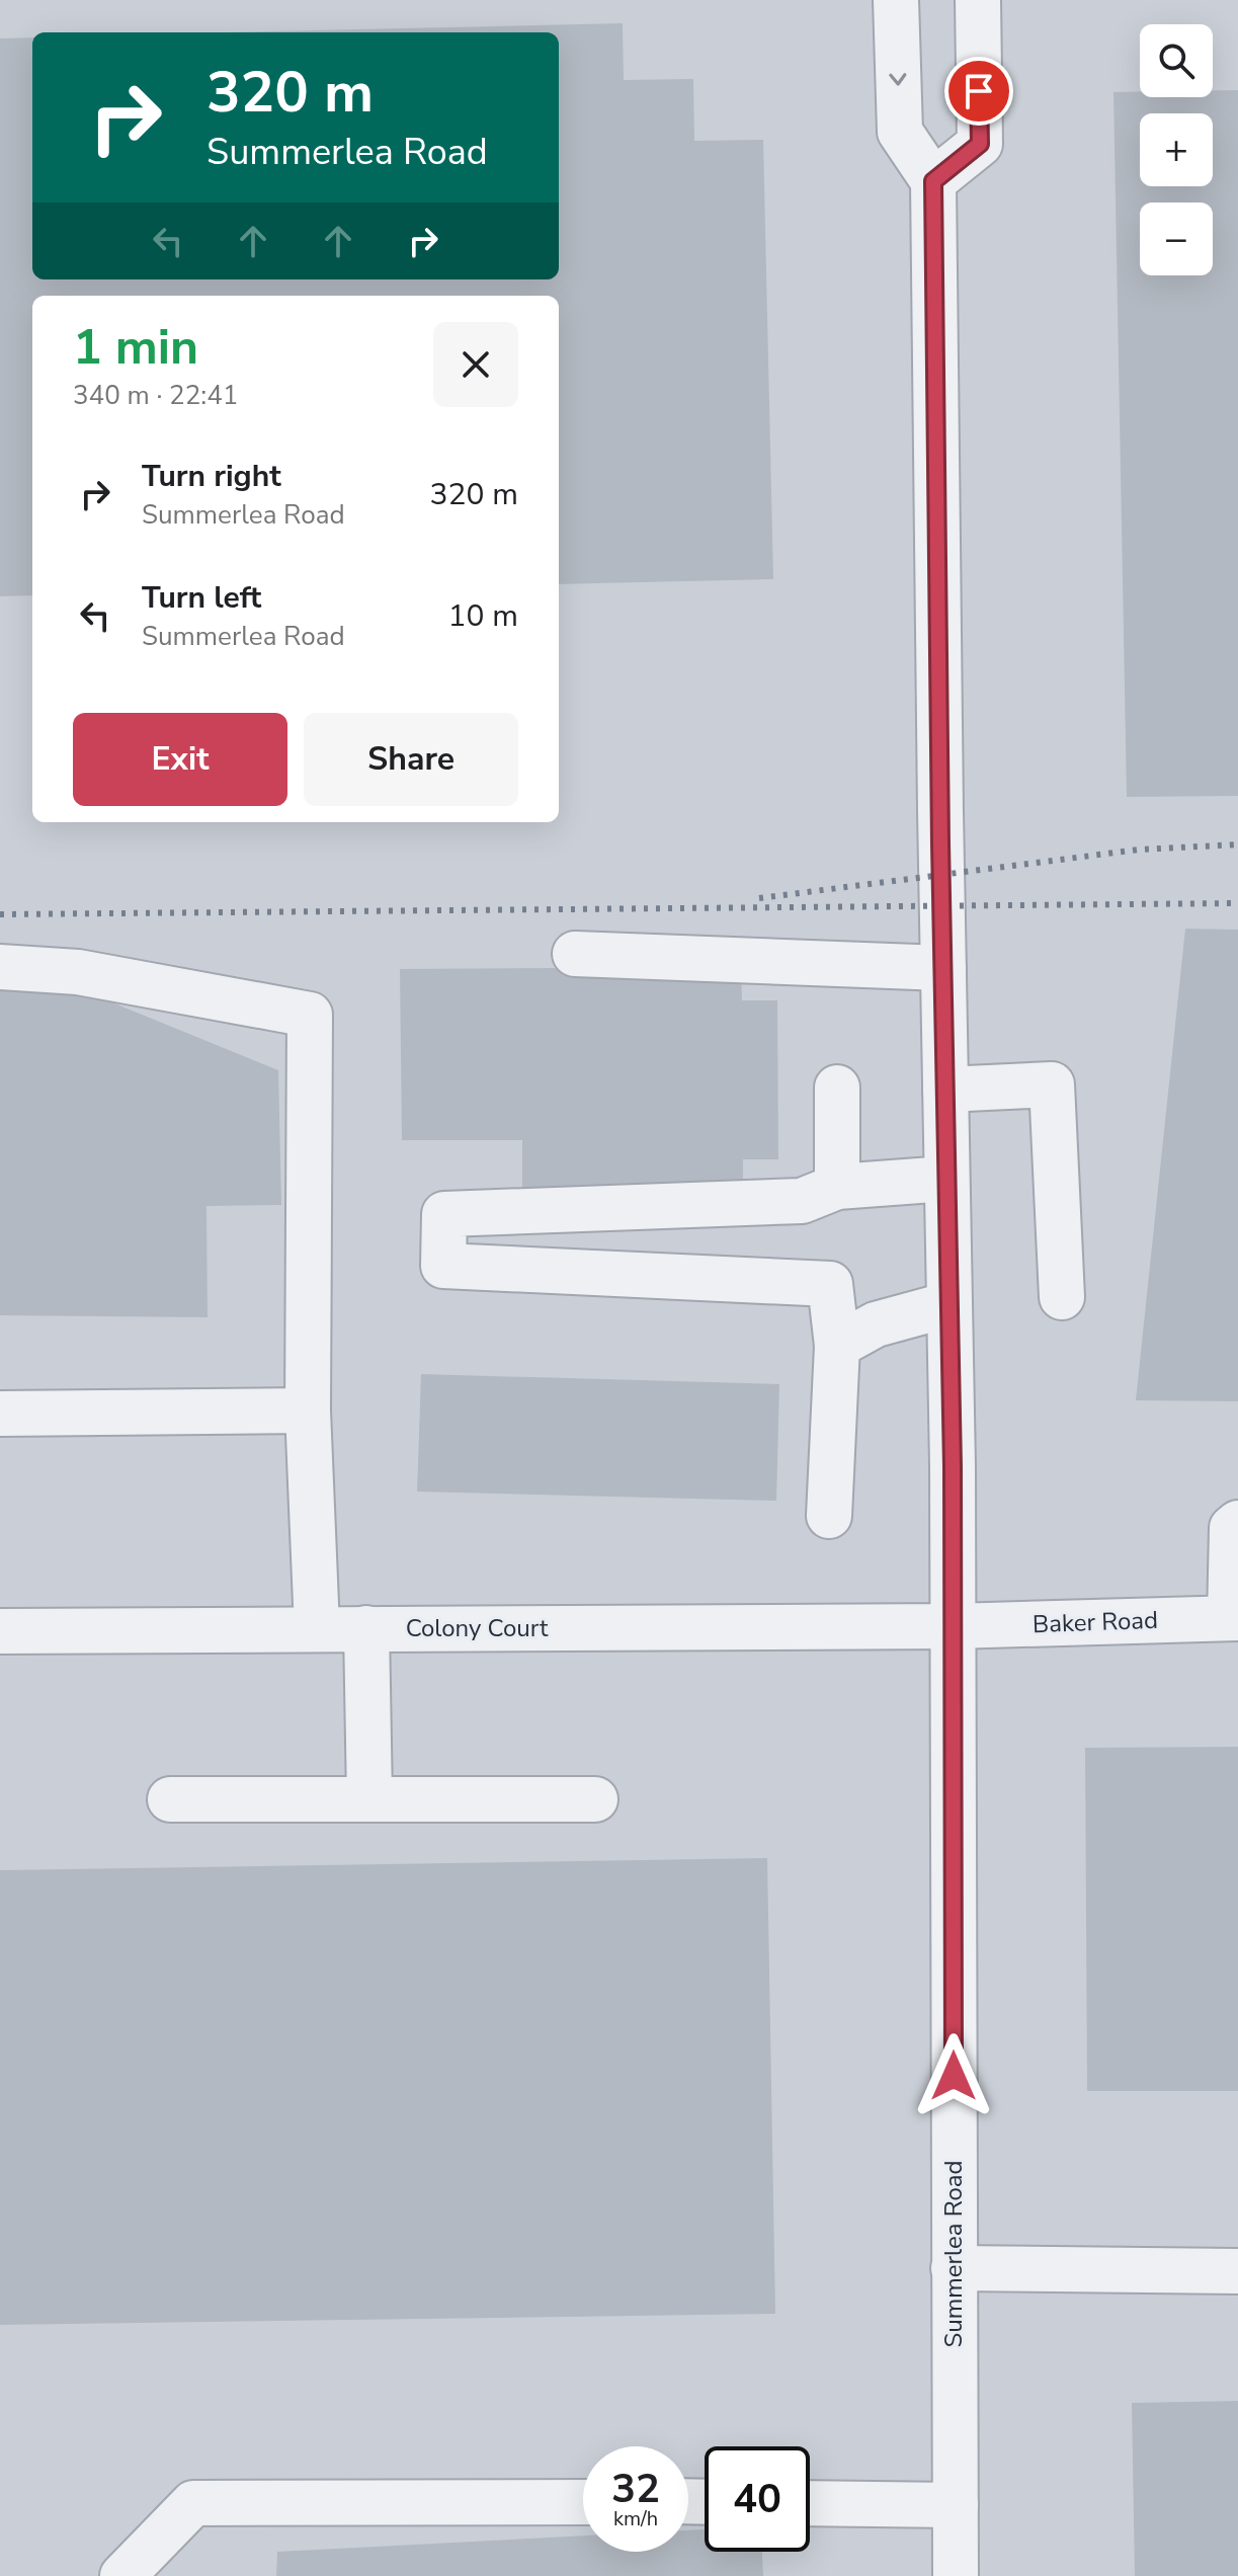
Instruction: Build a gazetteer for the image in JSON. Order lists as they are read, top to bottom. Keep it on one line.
{"streets":{"street":["Baker Road","Colony Court","Summerlea Road"]},"crossings":[["Baker Road","Colony Court"],["Baker Road","Summerlea Road"],["Colony Court","Summerlea Road"]],"page":{"map_buttons":["+","−"],"turn":["320 m","Summerlea Road"],"heading":["1 min","340 m · 22:41"],"list":[{"name":"Turn right","note":"Summerlea Road","value":"320 m"},{"name":"Turn left","note":"Summerlea Road","value":"10 m"}],"buttons":["Exit","Share"],"speed":"32 km/h","limit":"40"}}
